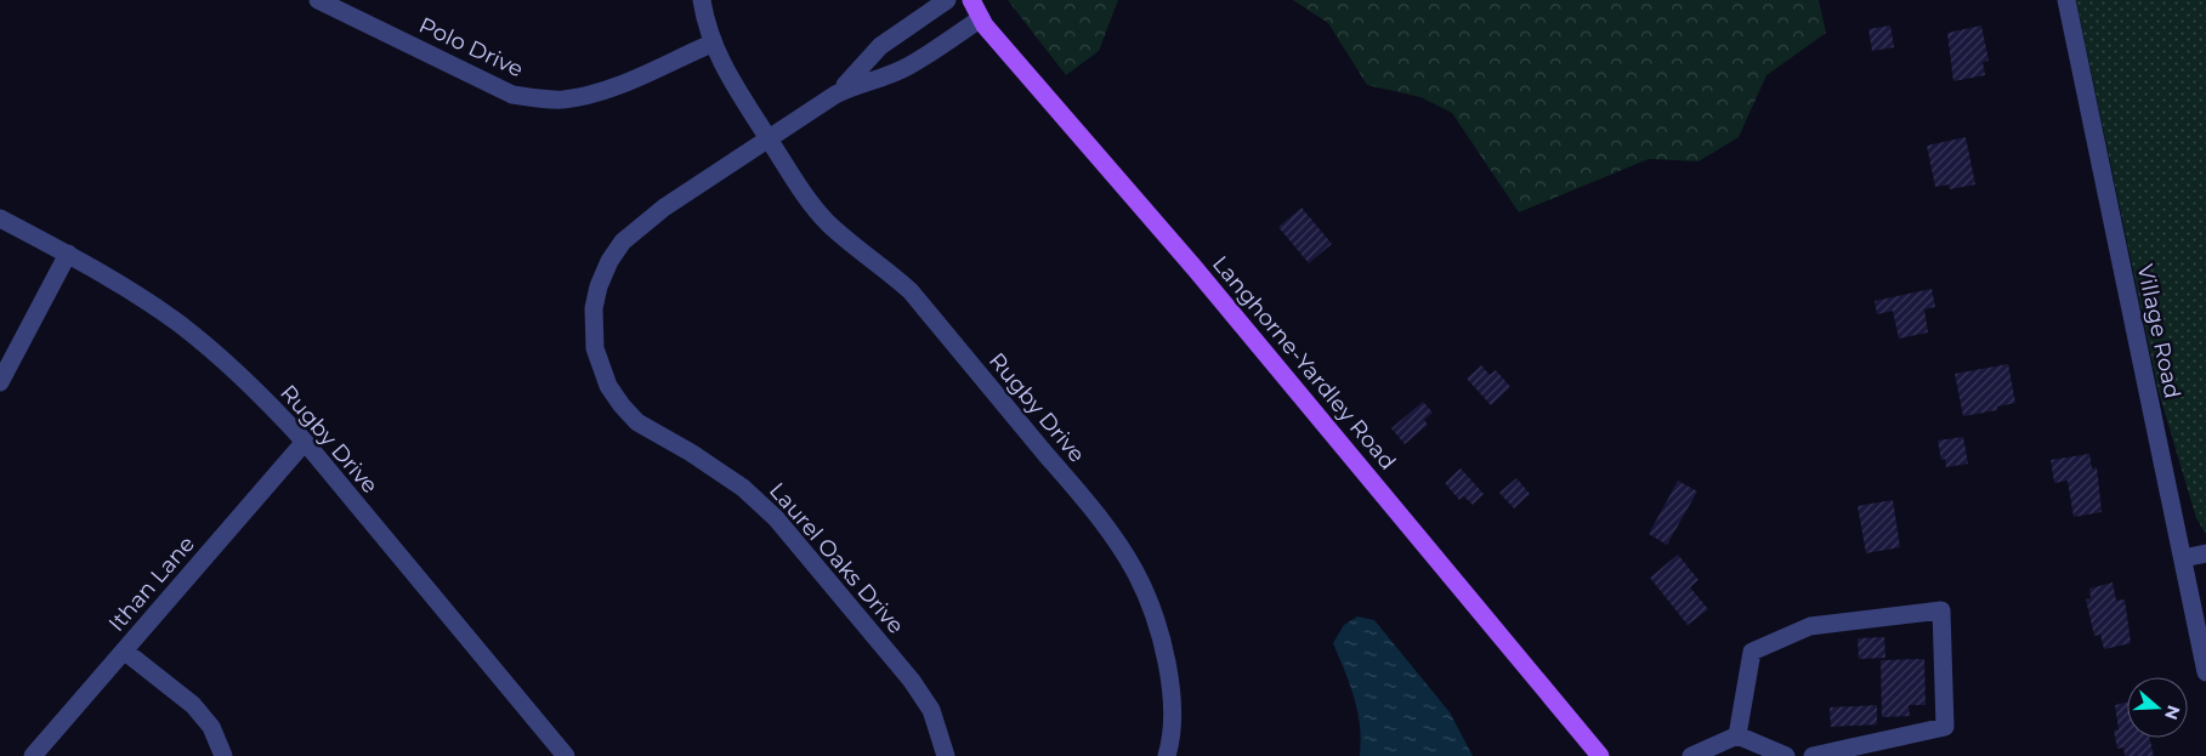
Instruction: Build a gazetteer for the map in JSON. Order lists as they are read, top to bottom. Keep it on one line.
{"streets":{"main road":["Langhorne-Yardley Road"],"street":["Polo Drive","Village Road","Rugby Drive","Laurel Oaks Drive","Ithan Lane"]},"crossings":[["Polo Drive","Rugby Drive"],["Langhorne-Yardley Road","Laurel Oaks Drive"],["Rugby Drive","Laurel Oaks Drive"],["Rugby Drive","Ithan Lane"]],"north":"right"}
